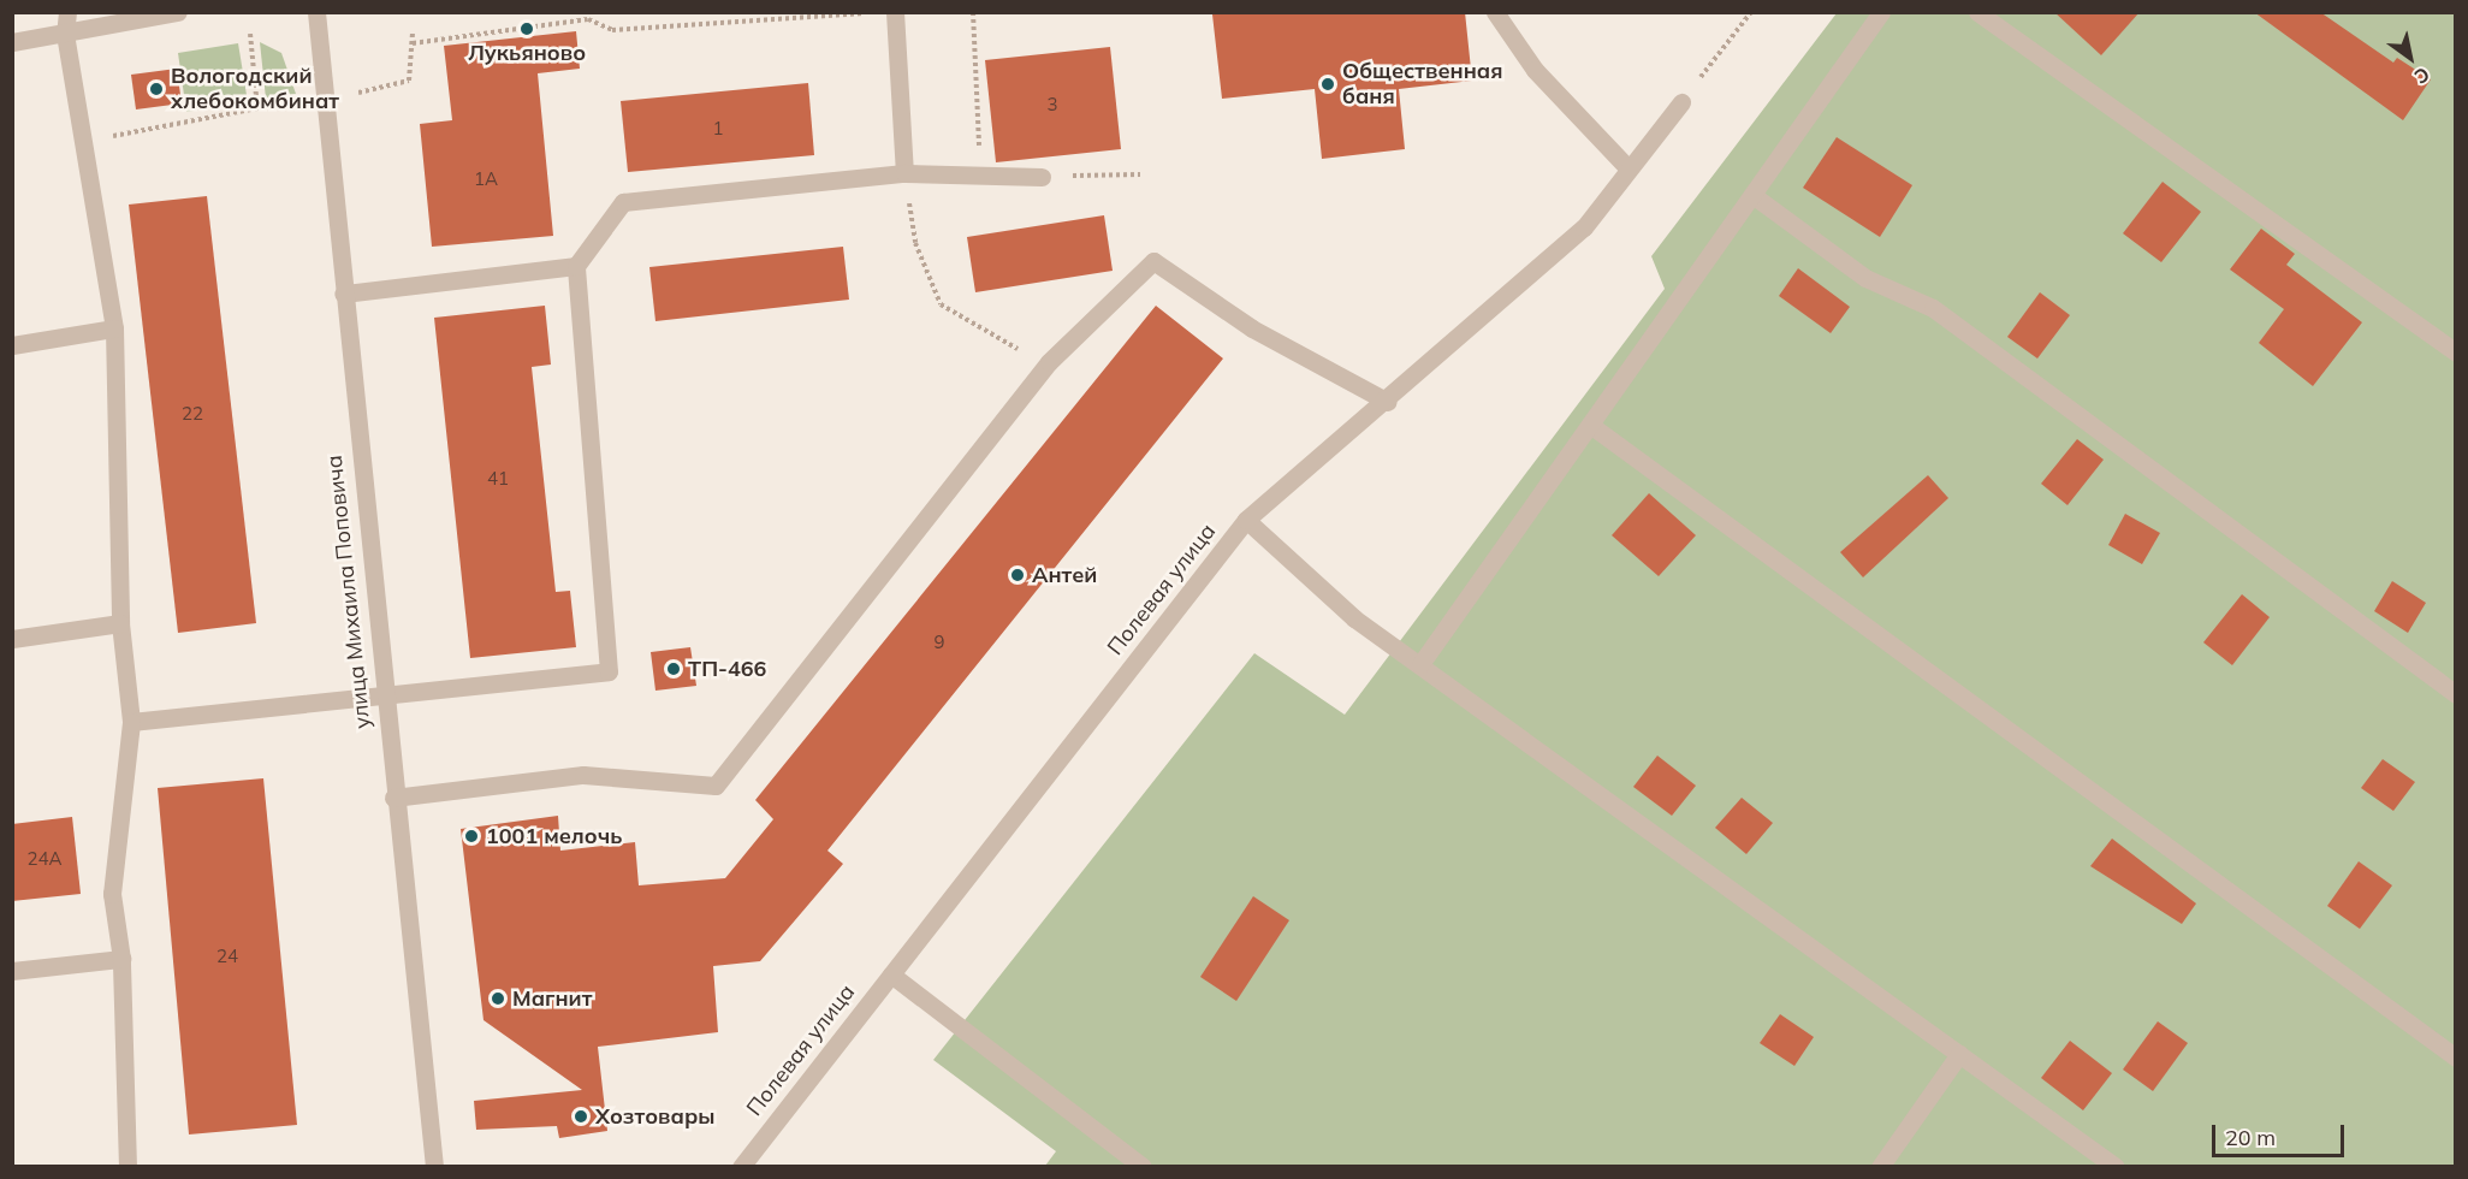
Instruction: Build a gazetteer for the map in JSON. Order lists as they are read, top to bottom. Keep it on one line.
{"streets":{"street":["Полевая улица","улица Михаила Поповича"]},"places":["Лукьяново","Общественная баня","Вологодский хлебокомбинат","Антей","ТП-466","1001 мелочь","Магнит","Хозтовары"],"house_numbers":["3","1","1А","22","41","9","24А","24"],"scale_bar":"20 m","north":"bottom right"}
